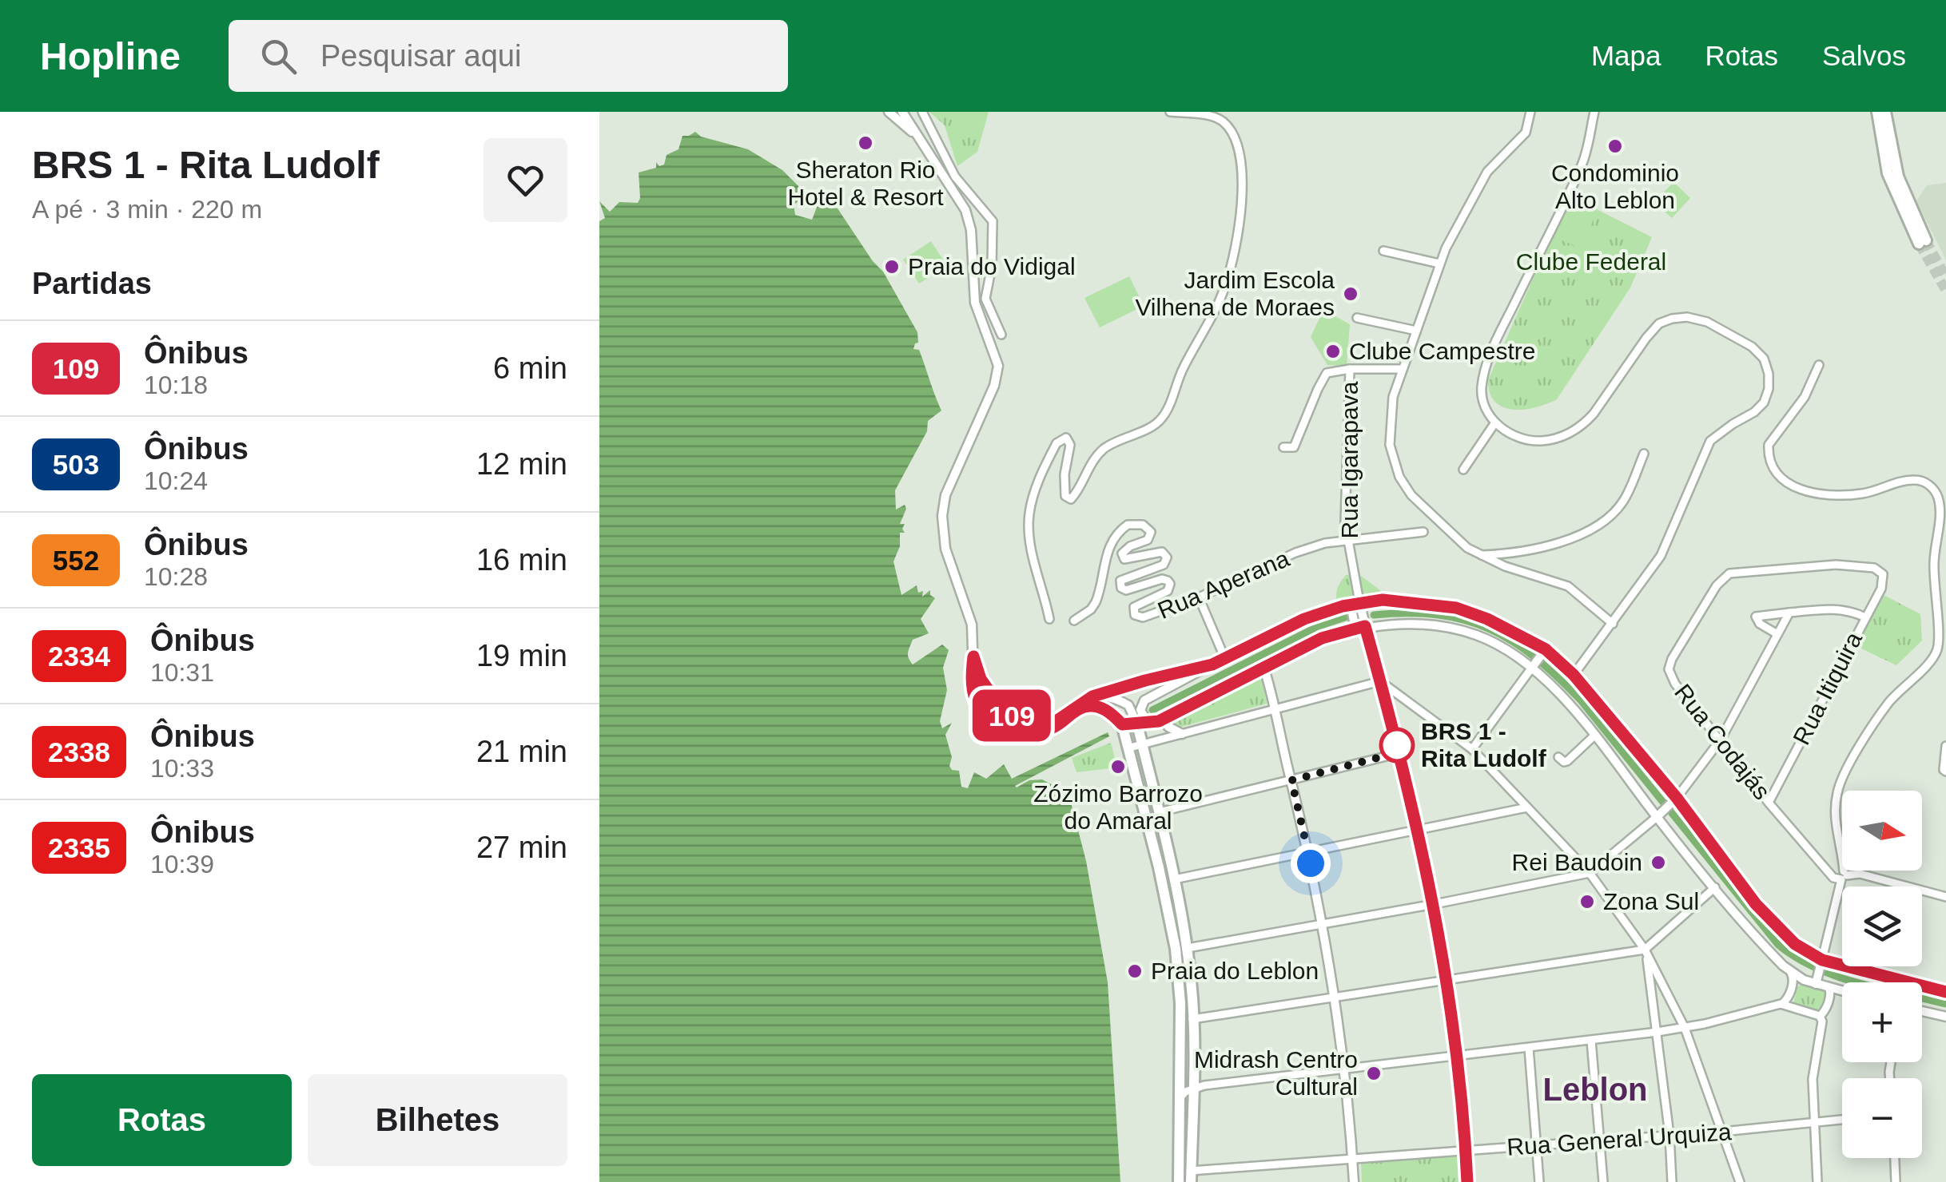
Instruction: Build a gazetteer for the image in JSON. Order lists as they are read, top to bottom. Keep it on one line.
{"streets":{"street":["Rua Igarapava","Rua Aperana","Rua Itiquira","Rua Codajás","Rua General Urquiza"]},"crossings":[["Rua Igarapava","Rua Aperana"],["Rua Itiquira","Rua Codajás"]],"districts":["Leblon"],"parks":["Clube Federal"],"places":["Sheraton Rio Hotel & Resort","Condominio Alto Leblon","Praia do Vidigal","Jardim Escola Vilhena de Moraes","Clube Campestre","BRS 1 - Rita Ludolf","Zózimo Barrozo do Amaral","Rei Baudoin","Zona Sul","Praia do Leblon","Midrash Centro Cultural"],"lines":["bus line 109"],"north":"right","page":{"header":"Hopline","search":"Pesquisar aqui","nav":["Mapa","Rotas","Salvos"],"heading":[["BRS 1 - Rita Ludolf","A pé · 3 min · 220 m"],"Partidas"],"on_map":"109","list":[{"mark":"109","name":"Ônibus","note":"10:18","value":"6 min"},{"mark":"503","name":"Ônibus","note":"10:24","value":"12 min"},{"mark":"552","name":"Ônibus","note":"10:28","value":"16 min"},{"mark":"2334","name":"Ônibus","note":"10:31","value":"19 min"},{"mark":"2338","name":"Ônibus","note":"10:33","value":"21 min"},{"mark":"2335","name":"Ônibus","note":"10:39","value":"27 min"}],"map_buttons":["+","−"],"buttons":["Rotas","Bilhetes"]}}
